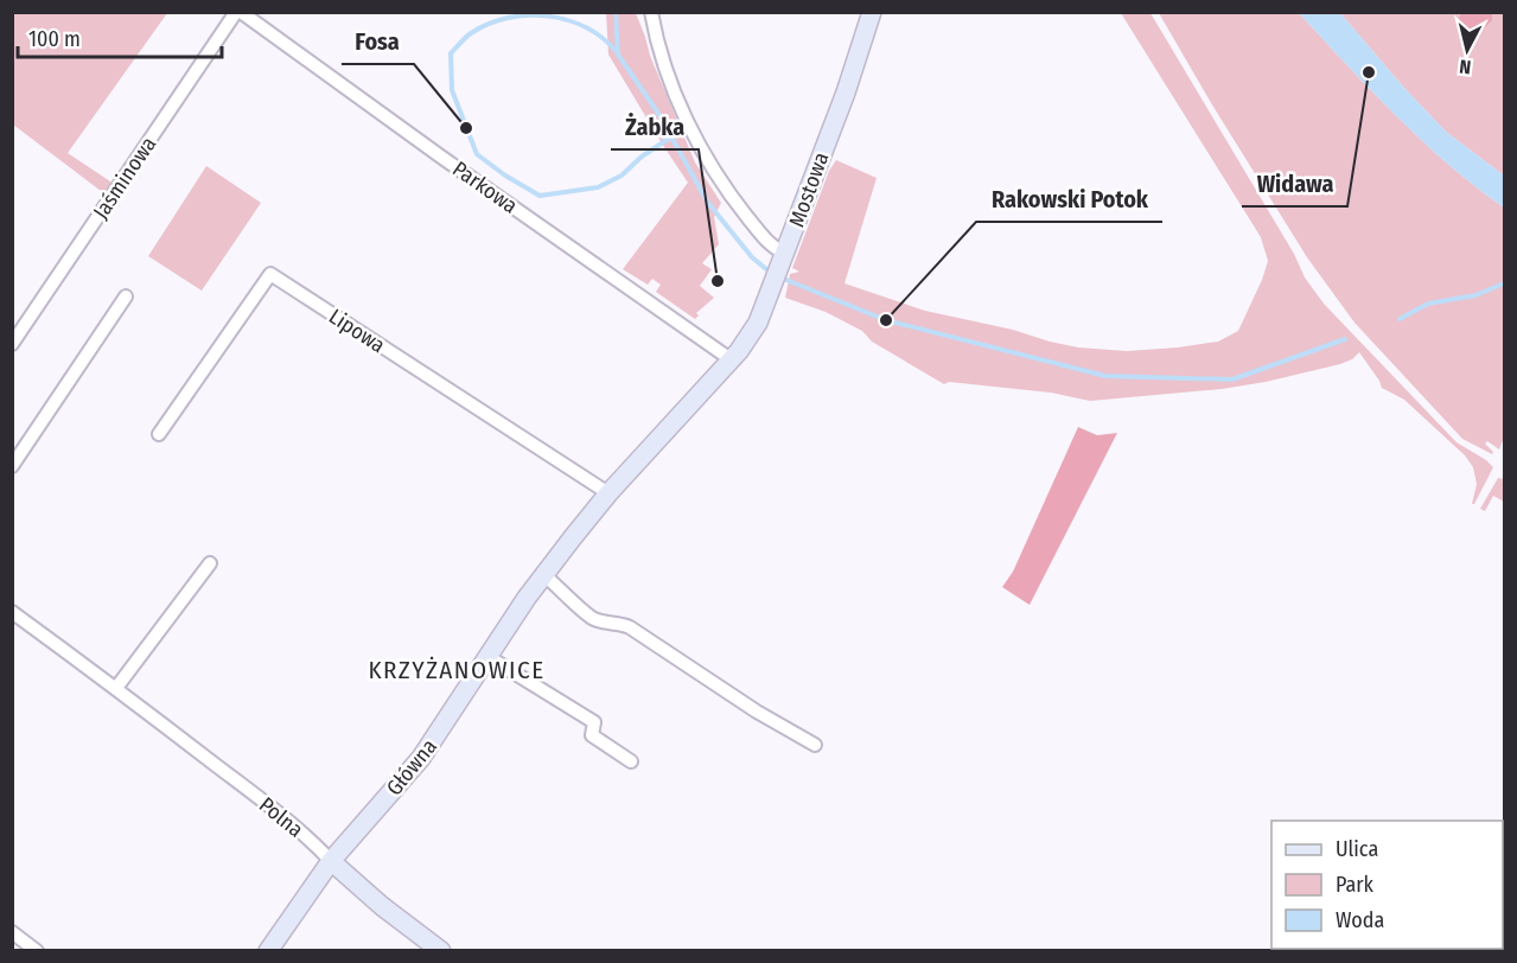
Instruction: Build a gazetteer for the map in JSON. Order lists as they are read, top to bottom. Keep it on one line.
{"streets":{"street":["Jaśminowa","Parkowa","Mostowa","Lipowa","Główna","Polna"]},"crossings":[["Jaśminowa","Parkowa"],["Parkowa","Mostowa"],["Parkowa","Główna"],["Mostowa","Główna"],["Lipowa","Główna"],["Główna","Polna"]],"districts":["KRZYŻANOWICE"],"places":["Widawa","Fosa","Żabka","Rakowski Potok"],"legend":["Ulica","Park","Woda"],"scale_bar":"100 m","north":"bottom"}
